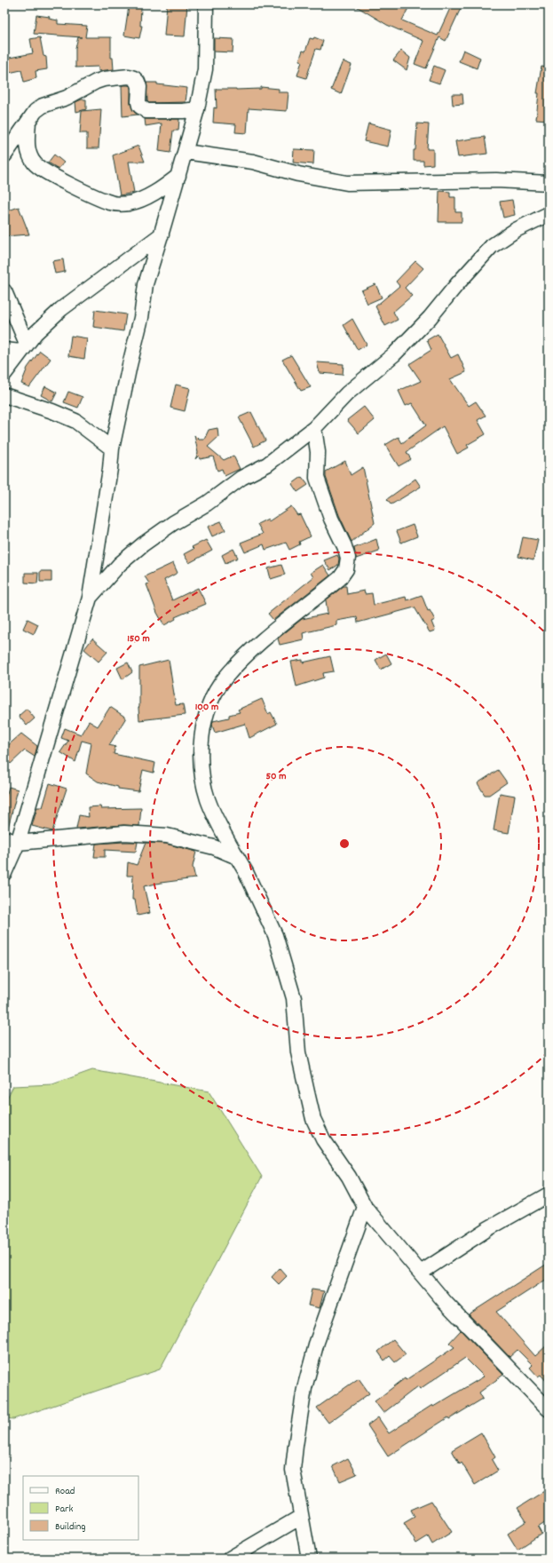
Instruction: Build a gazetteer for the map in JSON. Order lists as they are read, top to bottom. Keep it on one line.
{"legend":["Road","Park","Building"],"rings":["150 m","100 m","50 m"]}
